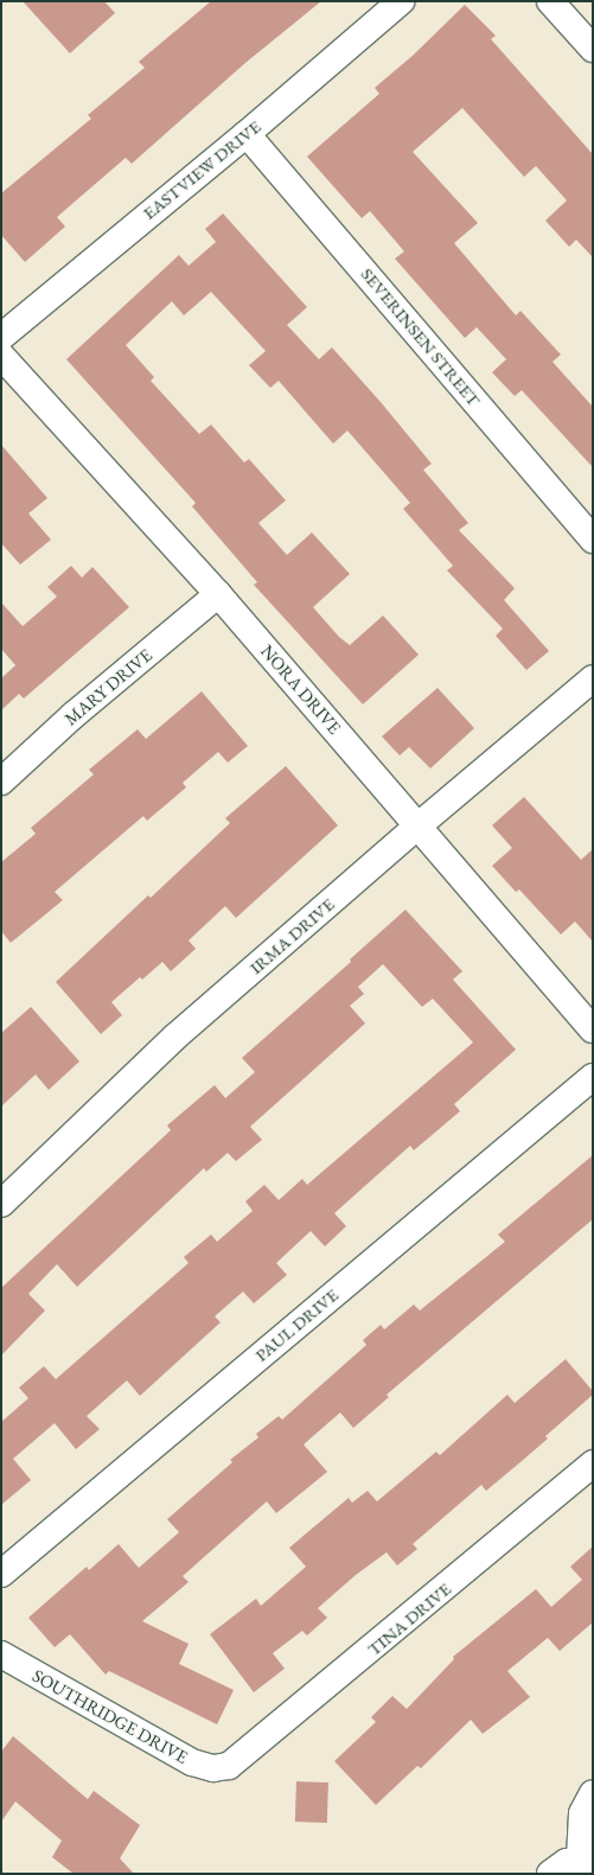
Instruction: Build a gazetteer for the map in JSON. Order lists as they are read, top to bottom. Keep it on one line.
{"streets":{"street":["EASTVIEW DRIVE","SEVERINSEN STREET","MARY DRIVE","NORA DRIVE","IRMA DRIVE","PAUL DRIVE","TINA DRIVE","SOUTHRIDGE DRIVE"]},"crossings":[["EASTVIEW DRIVE","SEVERINSEN STREET"],["MARY DRIVE","NORA DRIVE"],["NORA DRIVE","IRMA DRIVE"],["TINA DRIVE","SOUTHRIDGE DRIVE"]]}
